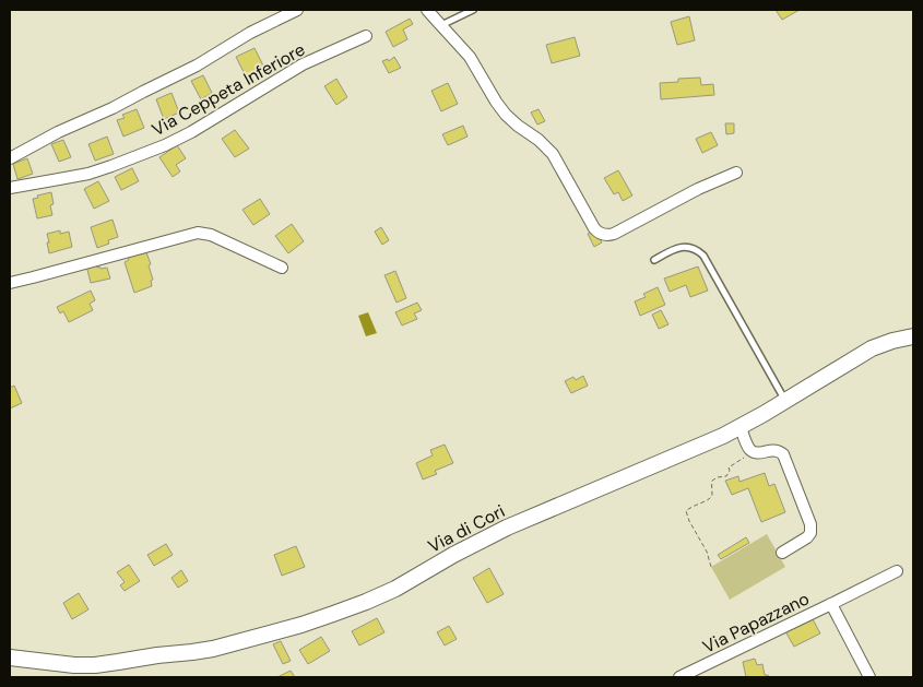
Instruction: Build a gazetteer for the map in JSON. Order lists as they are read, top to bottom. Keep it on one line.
{"streets":{"main road":["Via di Cori"],"street":["Via Ceppeta Inferiore","Via Papazzano"]}}
